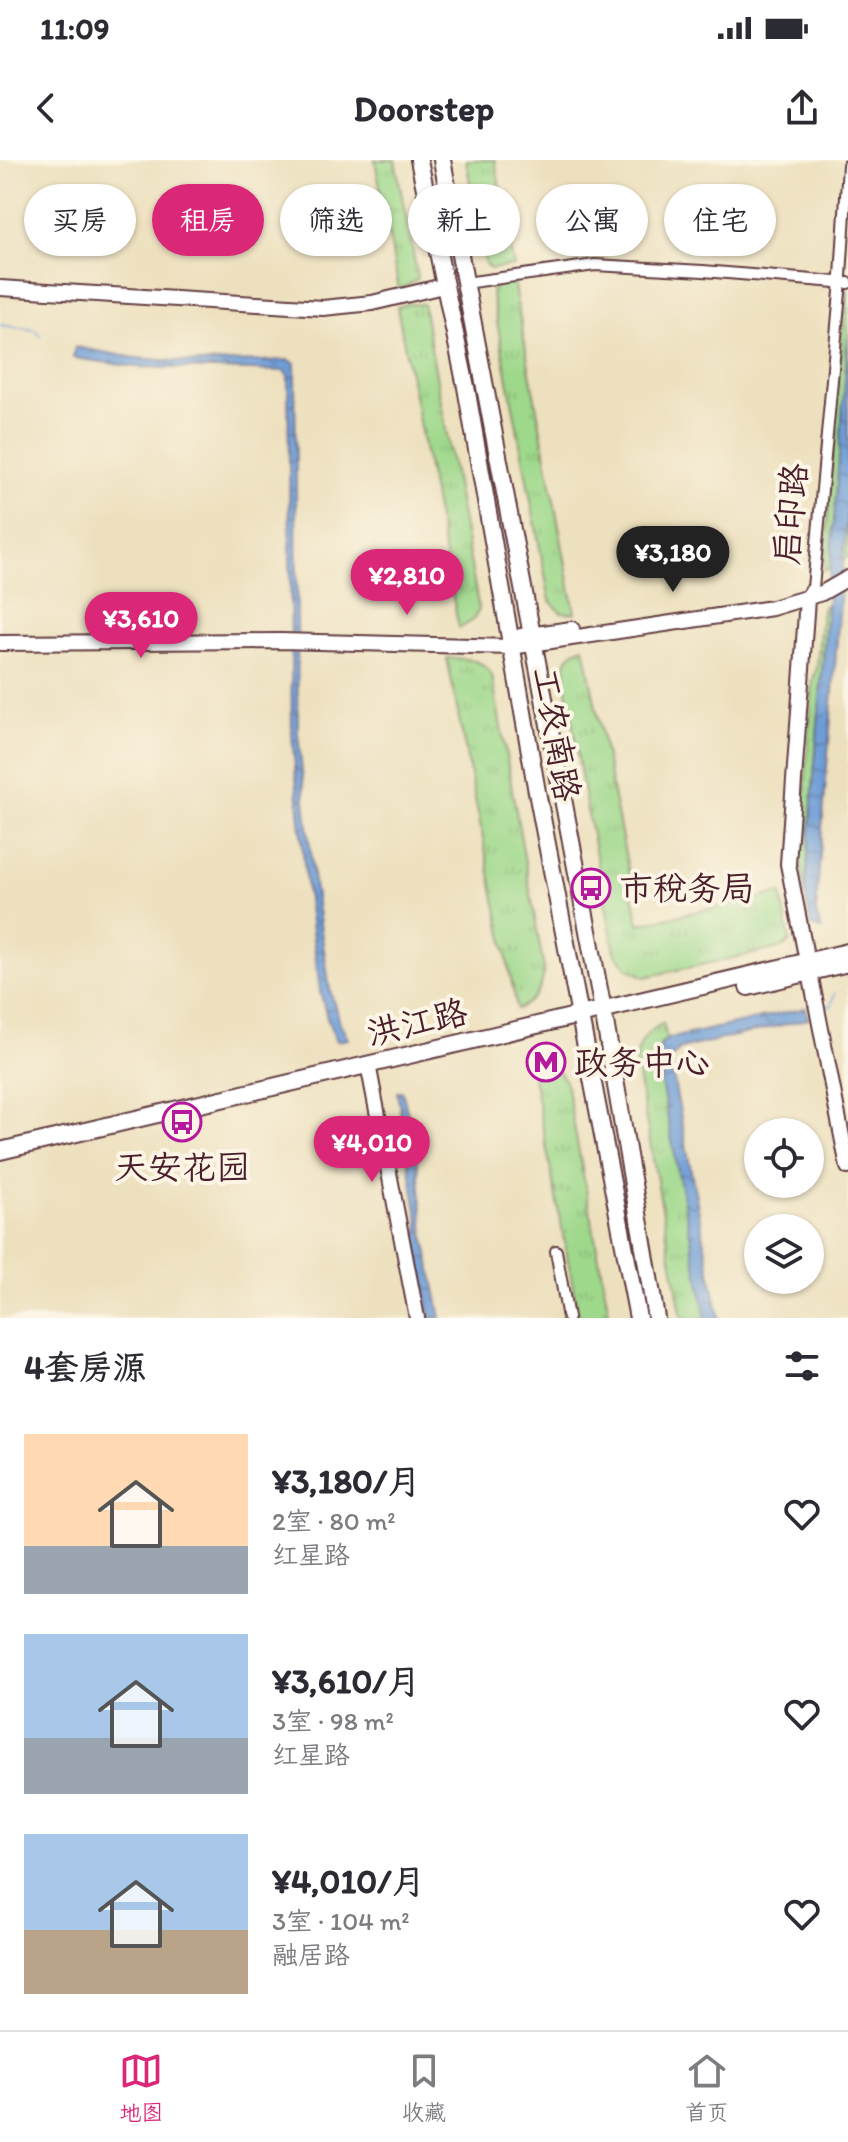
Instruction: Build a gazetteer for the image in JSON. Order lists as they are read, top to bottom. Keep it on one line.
{"streets":{"main road":["工农南路","洪江路"],"street":["启印路"]},"crossings":[["启印路","洪江路"],["工农南路","洪江路"]],"places":{"bus stop":["市税务局","天安花园"],"metro station":["政务中心"]},"page":{"status":"11:09","header":"Doorstep","chip":["买房","租房","筛选","新上","公寓","住宅"],"price":["¥3,180","¥2,810","¥3,610","¥4,010"],"heading":"4套房源","list":[{"name":"¥3,180/月","note":"2室 · 80 m² · 红星路"},{"name":"¥3,610/月","note":"3室 · 98 m² · 红星路"},{"name":"¥4,010/月","note":"3室 · 104 m² · 融居路"}],"tabs":["地图","收藏","首页"]}}
